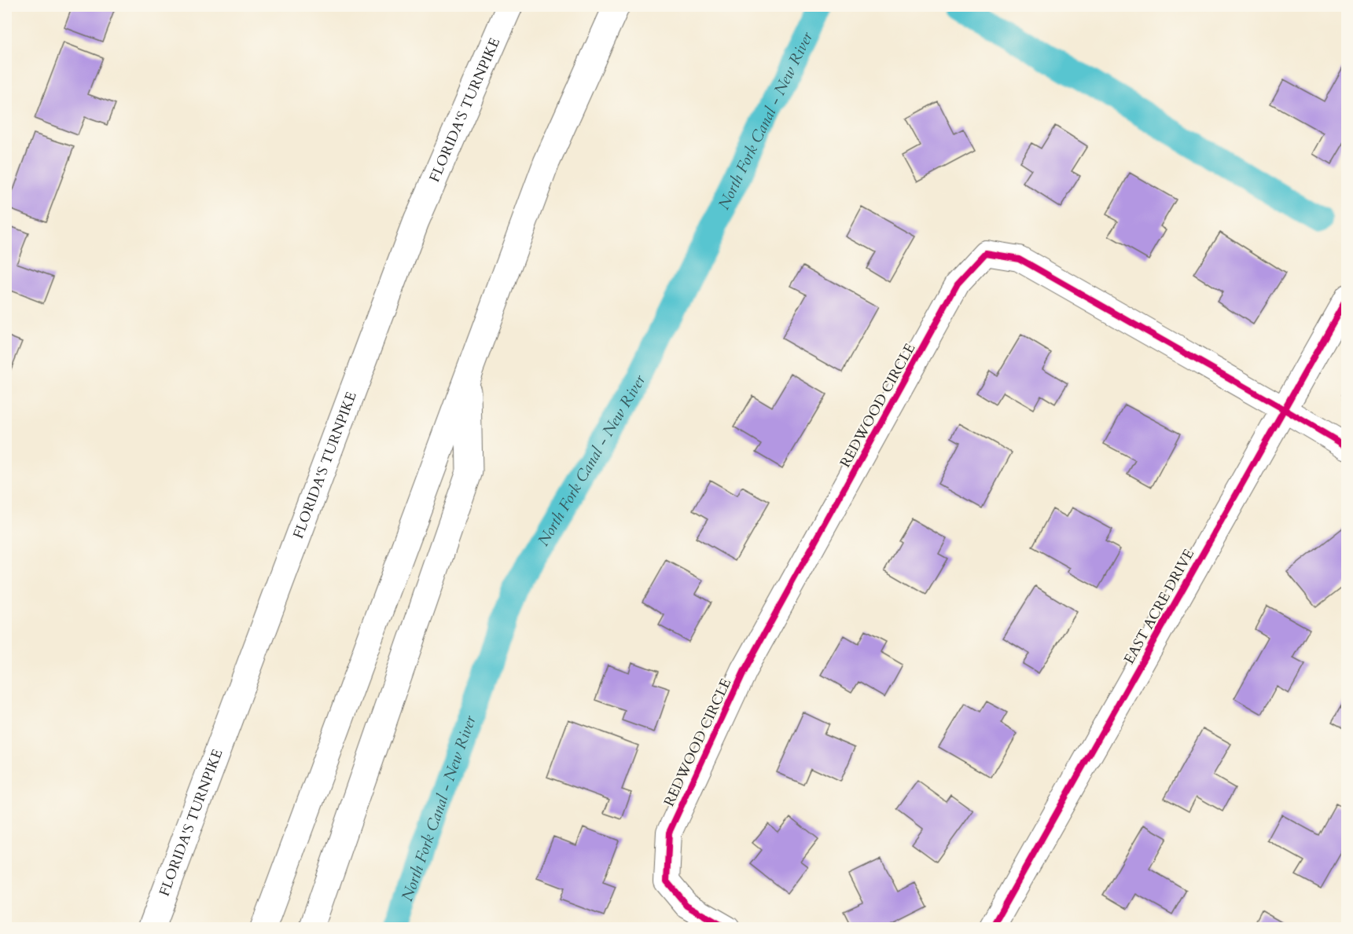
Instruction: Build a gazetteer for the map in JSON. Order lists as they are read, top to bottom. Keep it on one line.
{"streets":{"main road":["FLORIDA'S TURNPIKE","EAST ACRE DRIVE"],"street":["REDWOOD CIRCLE"]},"crossings":[["REDWOOD CIRCLE","EAST ACRE DRIVE"]],"water":["North Fork Canal - New River"]}
